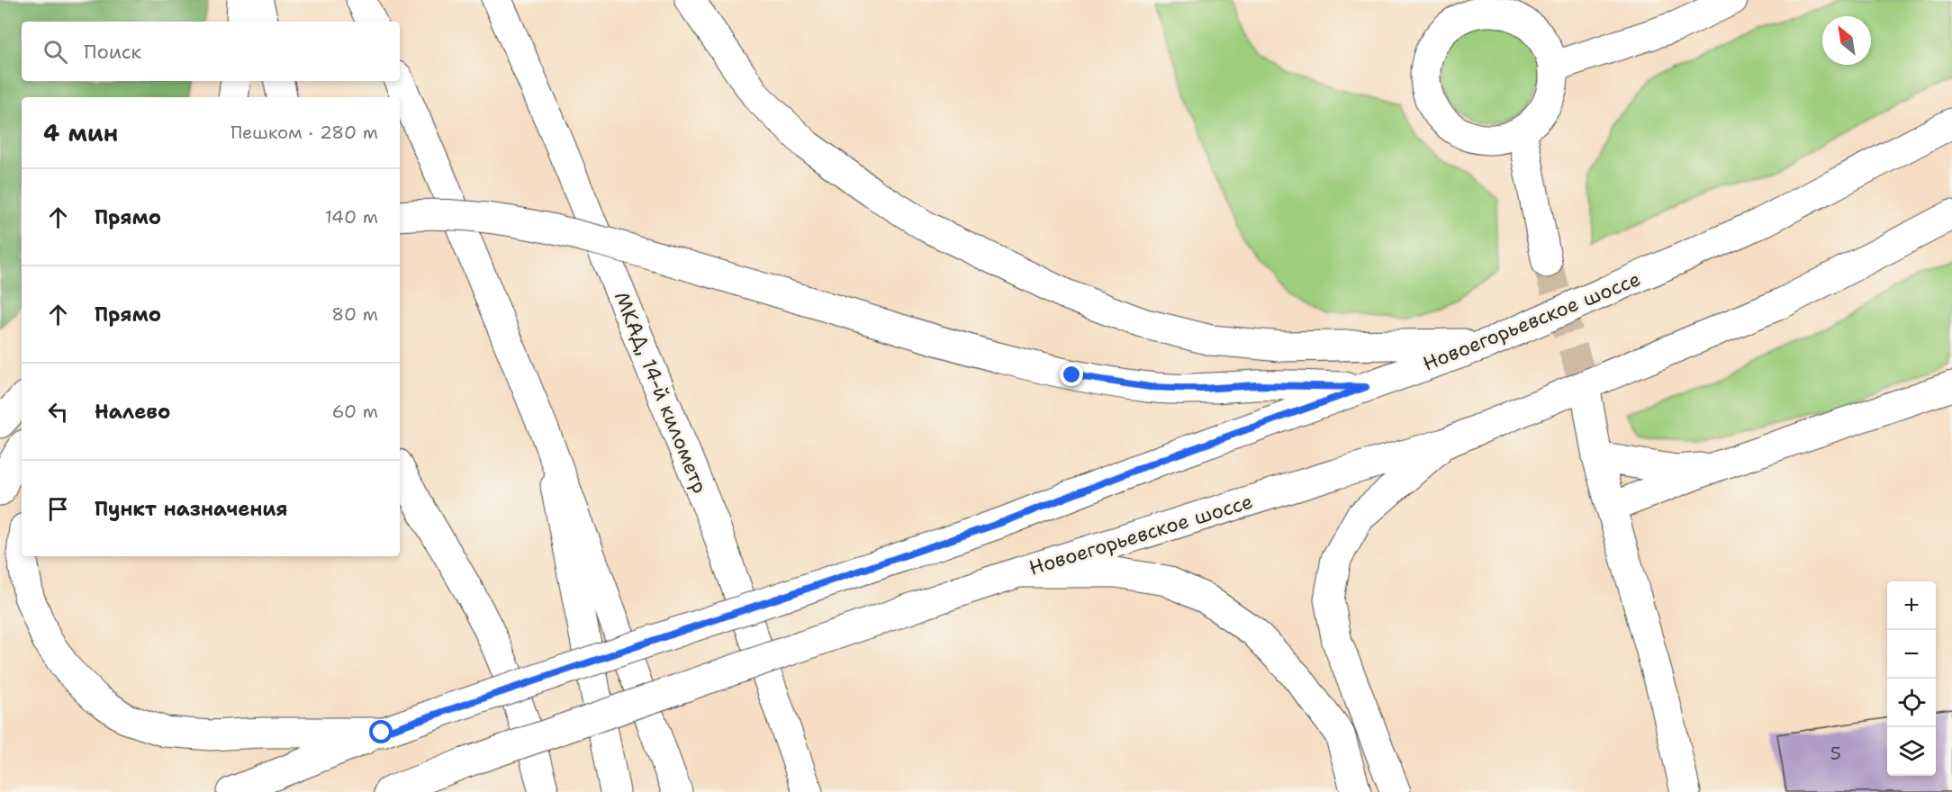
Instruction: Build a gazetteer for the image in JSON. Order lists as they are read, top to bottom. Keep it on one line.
{"streets":{"main road":["Новоегорьевское шоссе","МКАД, 14-й километр"]},"house_numbers":["5"],"north":"top left","page":{"search":"Поиск","heading":["4 мин","Пешком · 280 m"],"list":[["Прямо","140 m"],["Прямо","80 m"],["Налево","60 m"],"Пункт назначения"],"map_buttons":["+","−"]}}
